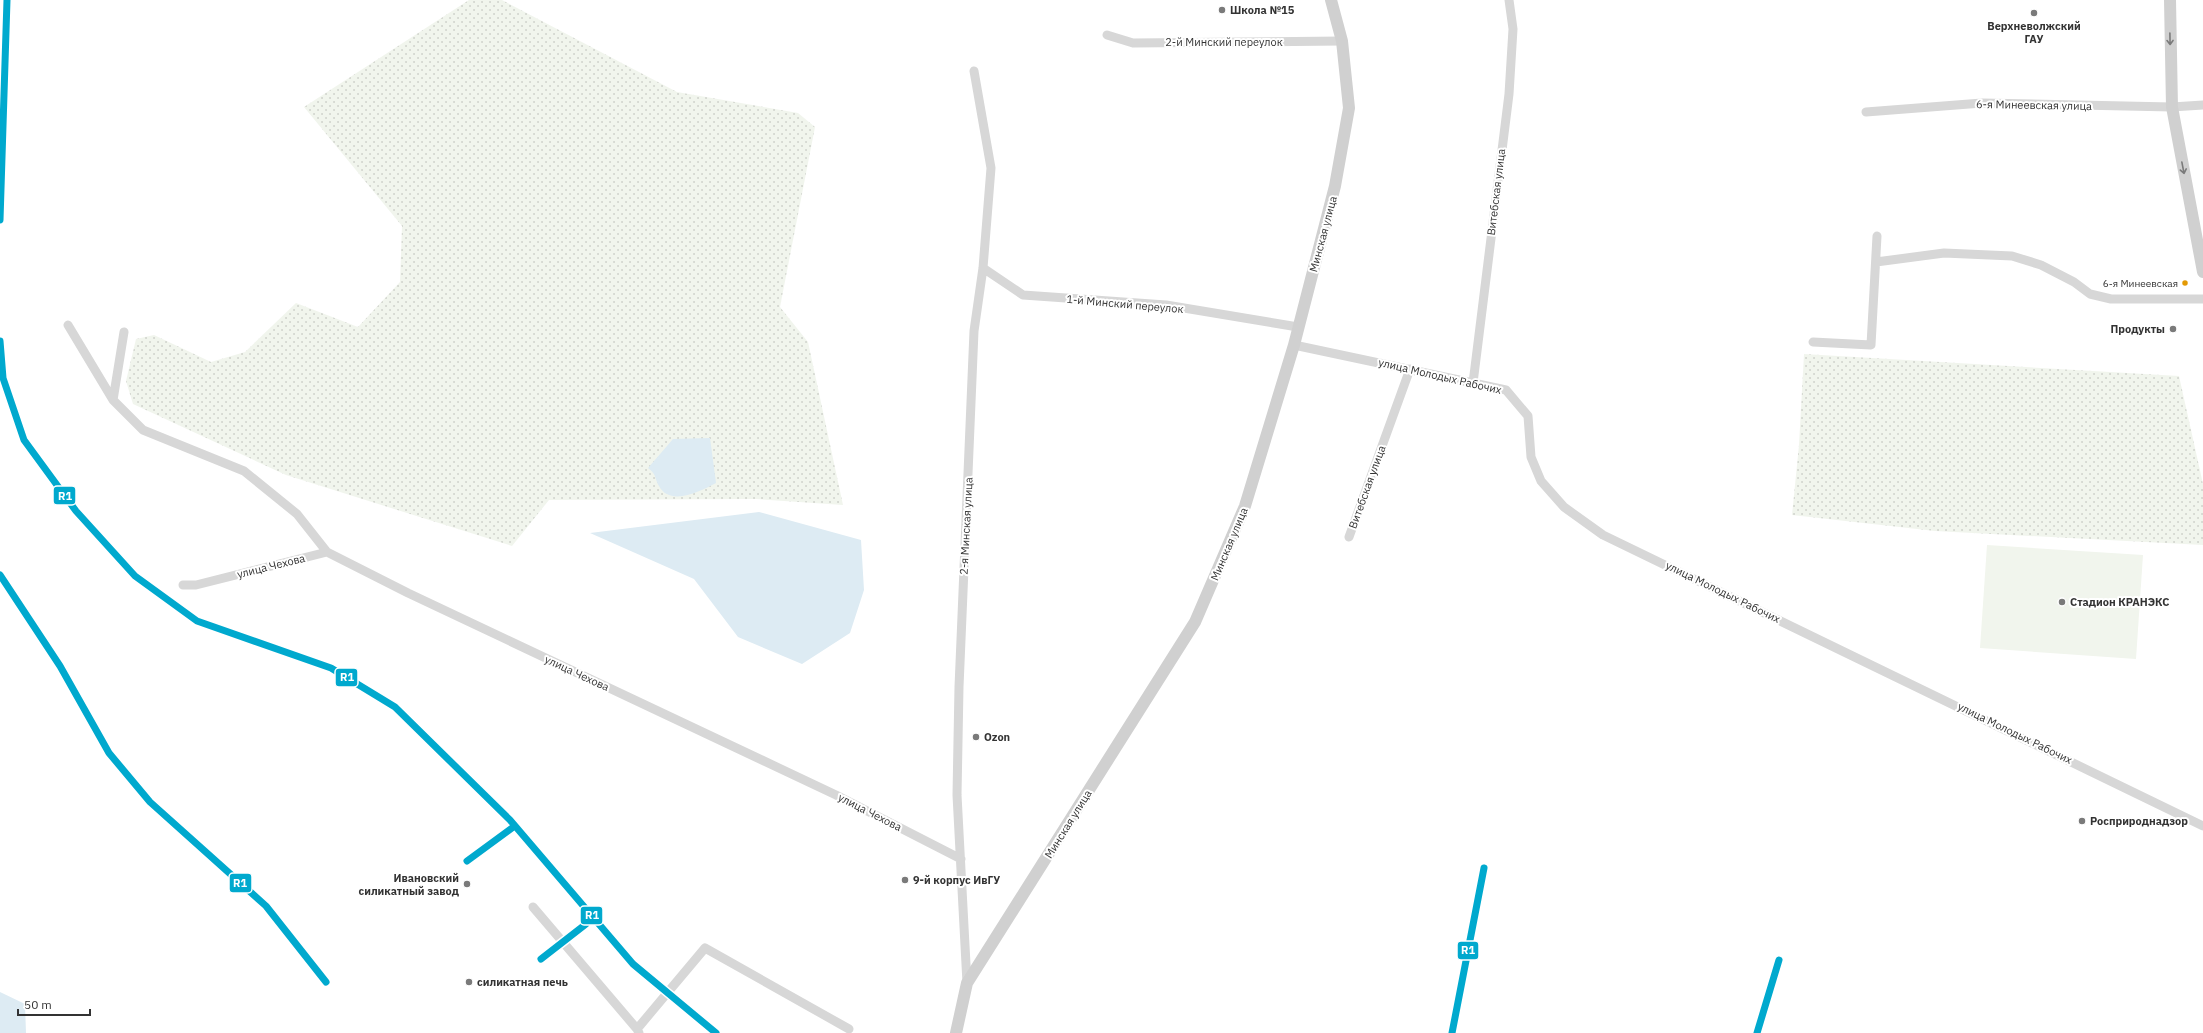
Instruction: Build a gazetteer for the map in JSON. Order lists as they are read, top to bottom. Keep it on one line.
{"streets":{"main road":["Минская улица"],"street":["2-й Минский переулок","6-я Минеевская улица","Витебская улица","1-й Минский переулок","улица Молодых Рабочих","2-я Минская улица","улица Чехова"]},"crossings":[["2-й Минский переулок","Минская улица"],["Витебская улица","улица Молодых Рабочих"],["Минская улица","1-й Минский переулок"],["Минская улица","улица Молодых Рабочих"],["Минская улица","2-я Минская улица"],["1-й Минский переулок","2-я Минская улица"],["2-я Минская улица","улица Чехова"]],"places":["Школа №15","Верхневолжский ГАУ","6-я Минеевская","Продукты","Стадион КРАНЭКС","Ozon","Росприроднадзор","9-й корпус ИвГУ","Ивановский силикатный завод","силикатная печь"],"lines":["transit line R1"],"scale_bar":"50 m"}
